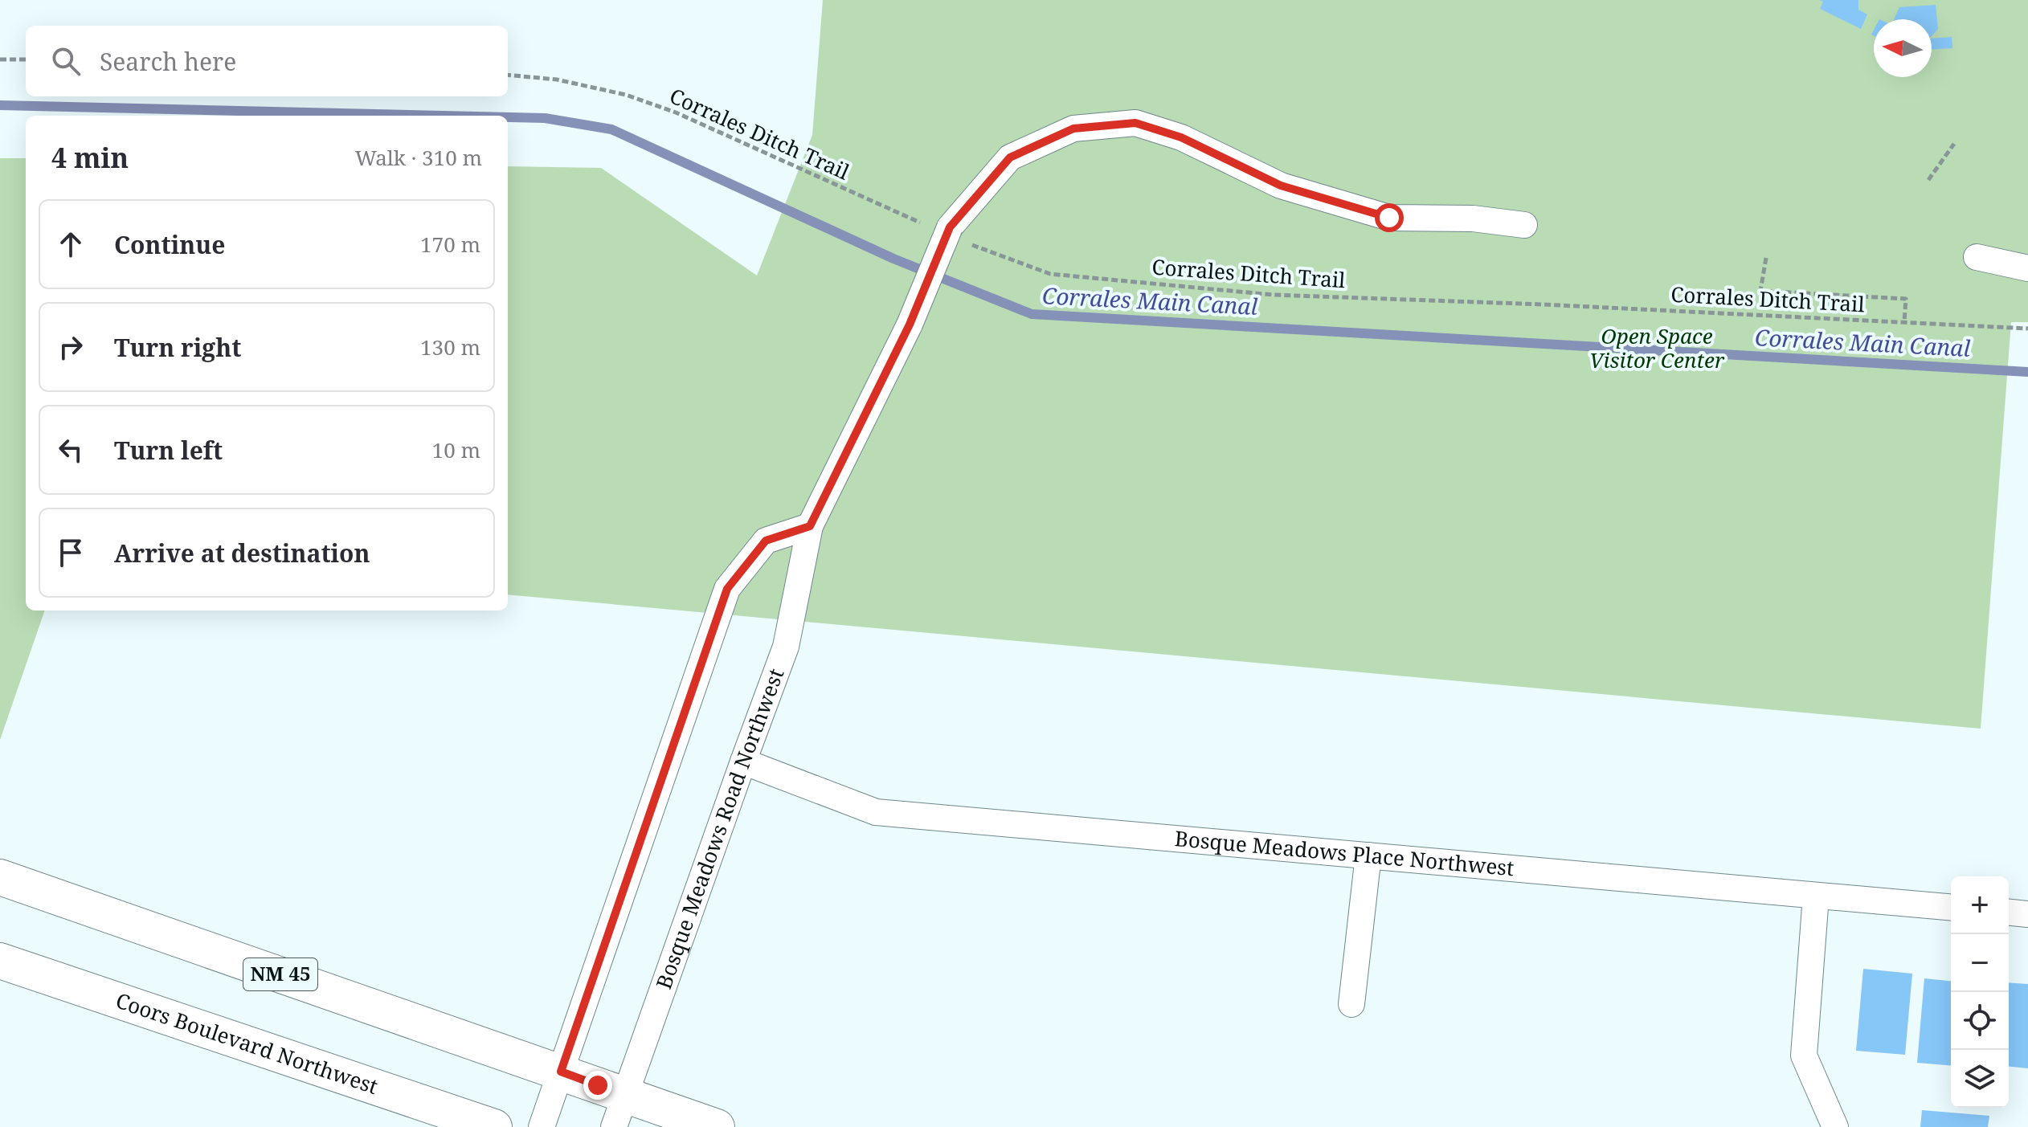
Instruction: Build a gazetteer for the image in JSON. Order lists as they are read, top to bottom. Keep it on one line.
{"streets":{"main road":["NM 45","Coors Boulevard Northwest"],"street":["Bosque Meadows Road Northwest","Bosque Meadows Place Northwest"],"path":["Corrales Ditch Trail"]},"crossings":[["Corrales Ditch Trail","Bosque Meadows Road Northwest"],["Bosque Meadows Road Northwest","Bosque Meadows Place Northwest"],["Bosque Meadows Road Northwest","NM 45"]],"water":["Corrales Main Canal"],"parks":["Open Space Visitor Center"],"north":"left","page":{"search":"Search here","heading":["4 min","Walk · 310 m"],"list":[["Continue","170 m"],["Turn right","130 m"],["Turn left","10 m"],"Arrive at destination"],"map_buttons":["+","−"]}}
